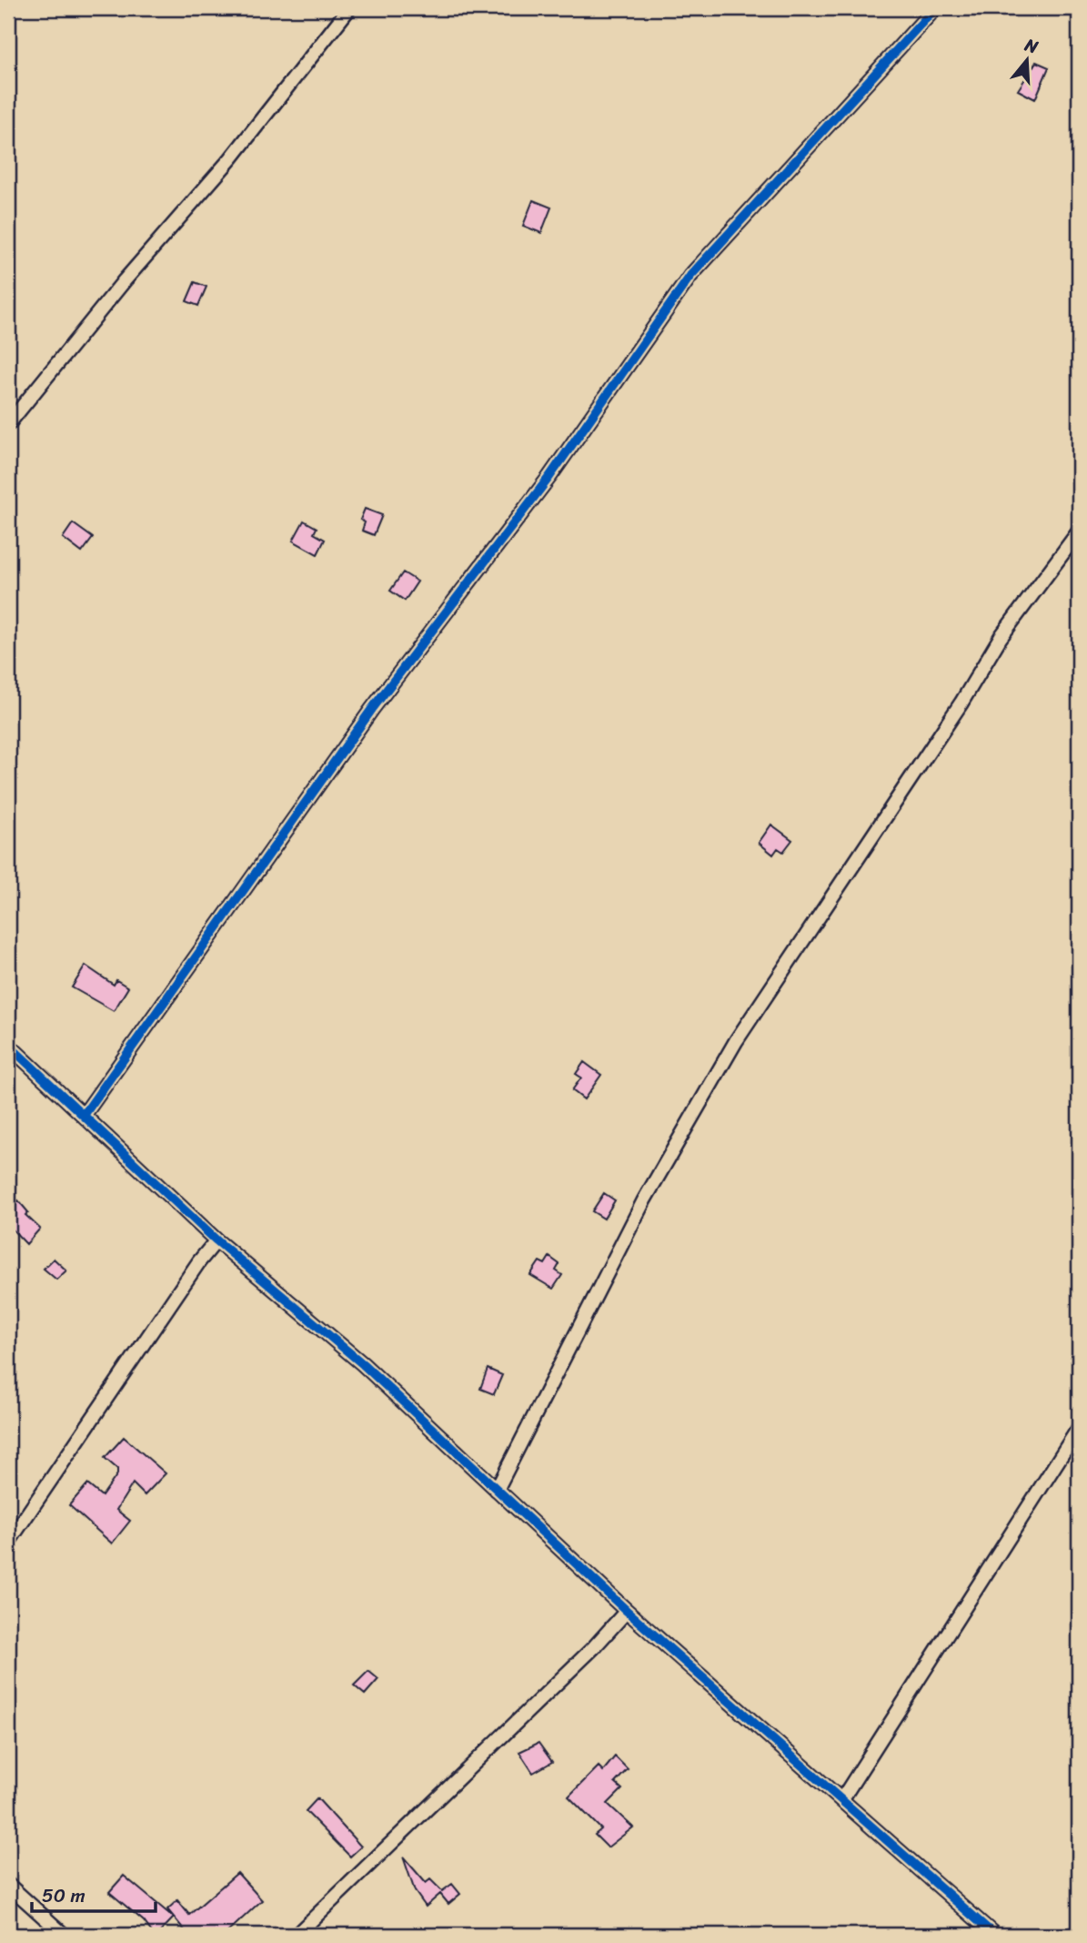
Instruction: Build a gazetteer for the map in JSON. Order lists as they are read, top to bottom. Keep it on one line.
{"scale_bar":"50 m","north":"top"}
